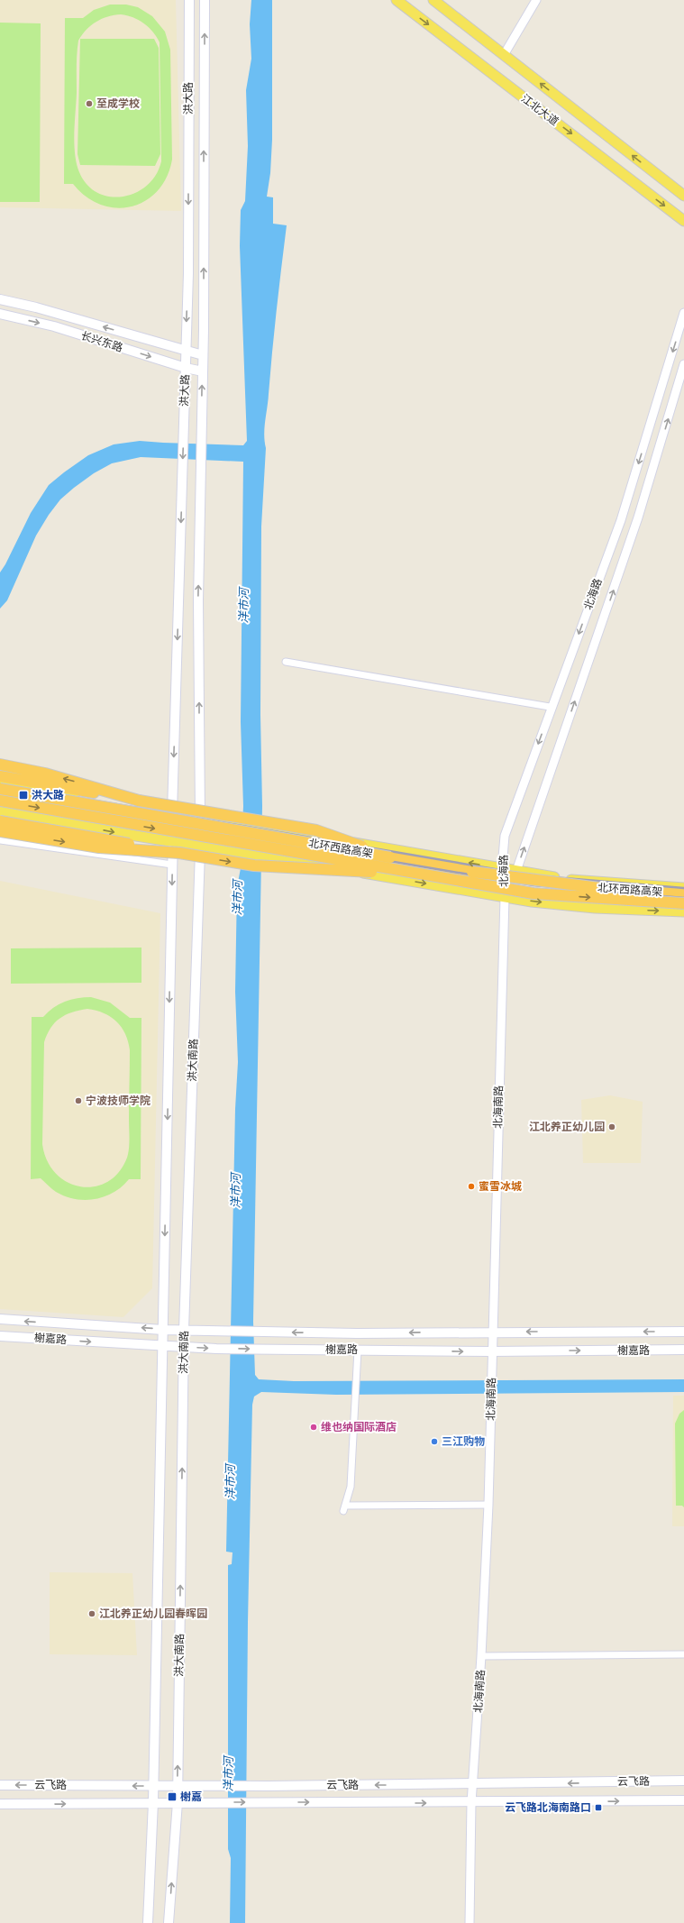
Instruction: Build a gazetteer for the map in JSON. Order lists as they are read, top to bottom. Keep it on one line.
{"streets":{"highway":["北环西路高架"],"main road":["洪大路","江北大道","长兴东路","洪大南路","榭嘉路","云飞路"],"street":["北海路","北海南路"]},"crossings":[["洪大路","长兴东路"],["洪大路","洪大南路"],["北海路","北海南路"],["洪大南路","榭嘉路"],["洪大南路","云飞路"],["北海南路","榭嘉路"],["北海南路","云飞路"]],"water":["洋市河"],"places":{"other":["至成学校","宁波技师学院","江北养正幼儿园","蜜雪冰城","维也纳国际酒店","三江购物","江北养正幼儿园春晖园"],"transit":["洪大路","榭嘉","云飞路北海南路口"]}}
